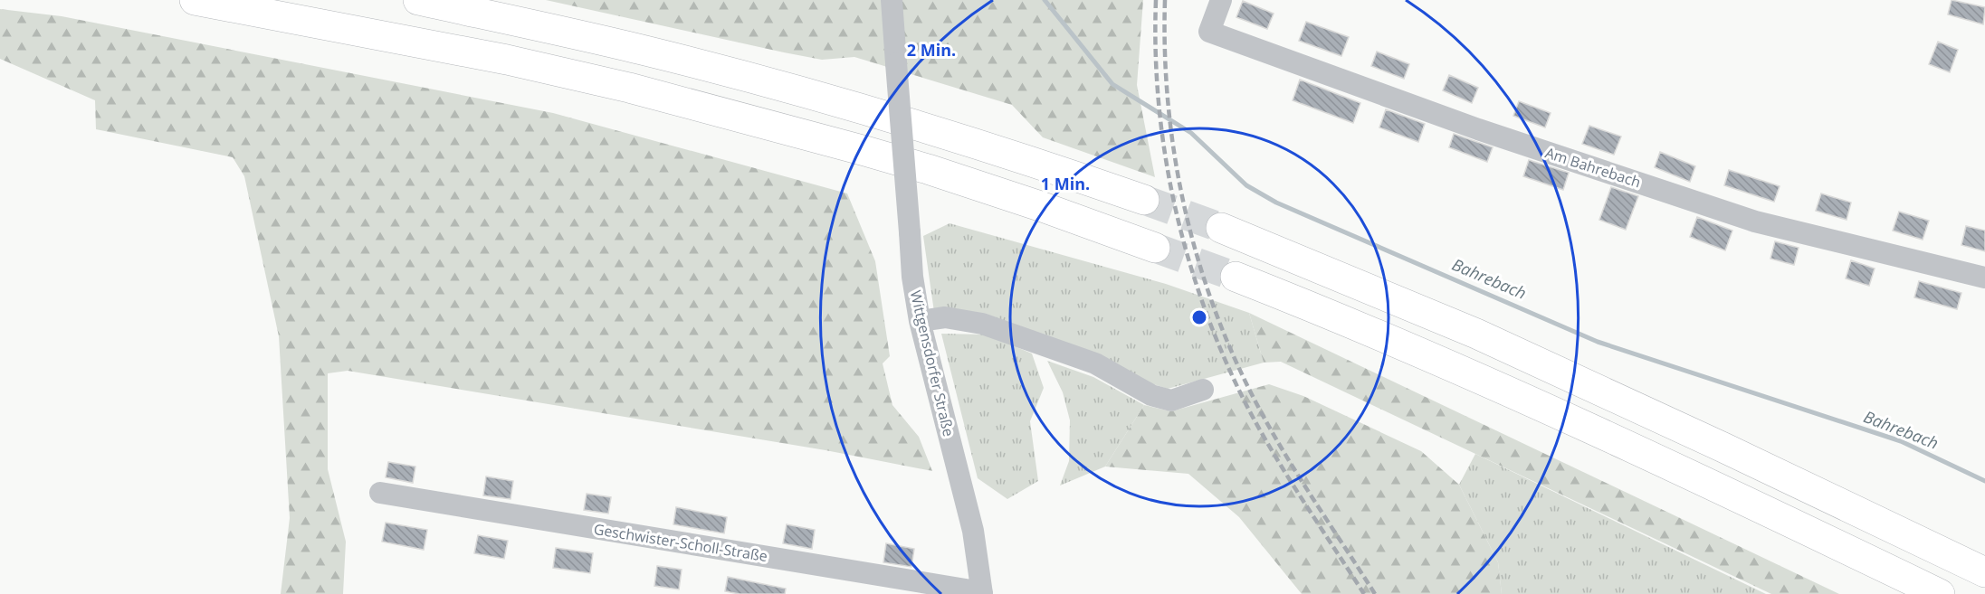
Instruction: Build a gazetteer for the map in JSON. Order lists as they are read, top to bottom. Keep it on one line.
{"streets":{"street":["Am Bahrebach","Wittgensdorfer Straße","Geschwister-Scholl-Straße"]},"crossings":[["Wittgensdorfer Straße","Geschwister-Scholl-Straße"]],"water":["Bahrebach"],"rings":["2 Min.","1 Min."]}
